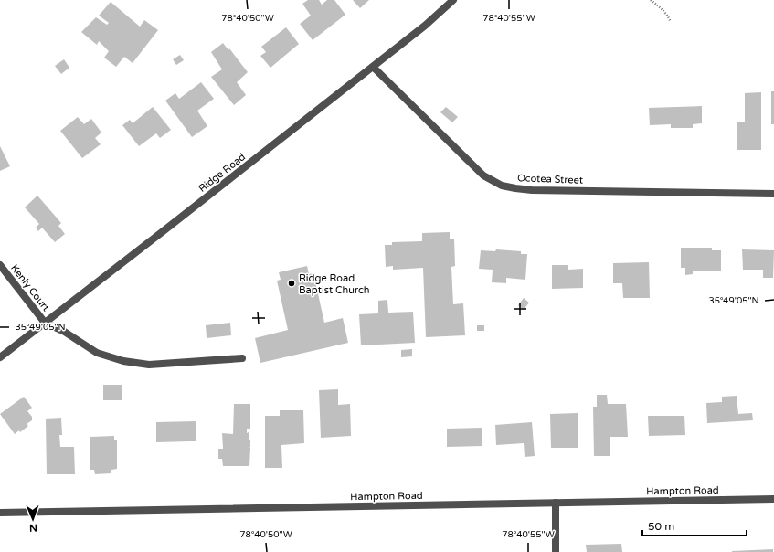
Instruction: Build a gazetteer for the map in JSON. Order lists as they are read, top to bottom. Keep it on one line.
{"streets":{"street":["Ridge Road","Ocotea Street","Kenly Court","Hampton Road"]},"crossings":[["Ridge Road","Ocotea Street"],["Ridge Road","Kenly Court"]],"places":["Ridge Road Baptist Church"],"scale_bar":"50 m","north":"bottom","coordinates":["78°40'50\"W","78°40'55\"W","35°49'05\"N"]}
